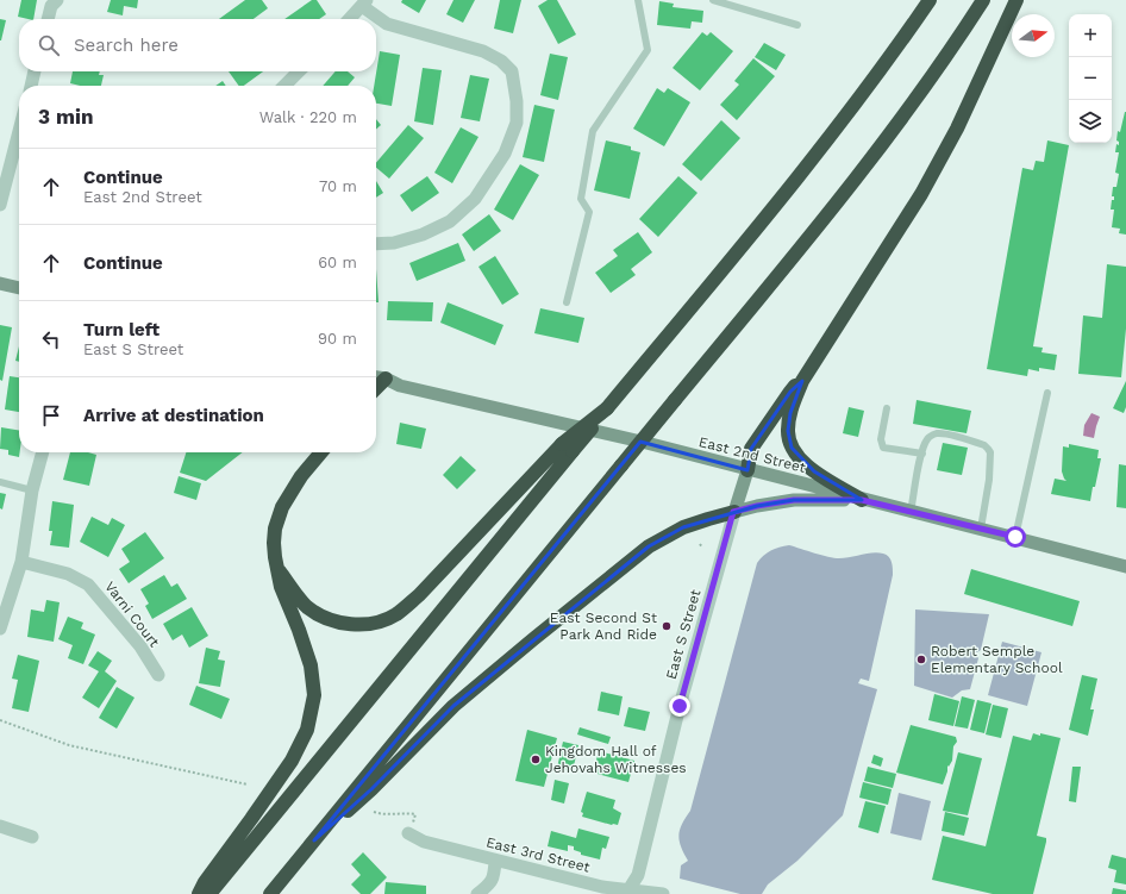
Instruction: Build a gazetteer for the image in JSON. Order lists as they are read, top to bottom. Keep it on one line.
{"streets":{"main road":["East 2nd Street","East S Street"],"street":["Varni Court","East 3rd Street"]},"crossings":[["East 2nd Street","East S Street"],["East S Street","East 3rd Street"]],"places":["East Second St Park And Ride","Robert Semple Elementary School","Kingdom Hall of Jehovahs Witnesses"],"north":"right","page":{"map_buttons":["+","−"],"search":"Search here","heading":["3 min","Walk · 220 m"],"list":[["Continue","East 2nd Street","70 m"],["Continue","60 m"],["Turn left","East S Street","90 m"],"Arrive at destination"]}}
